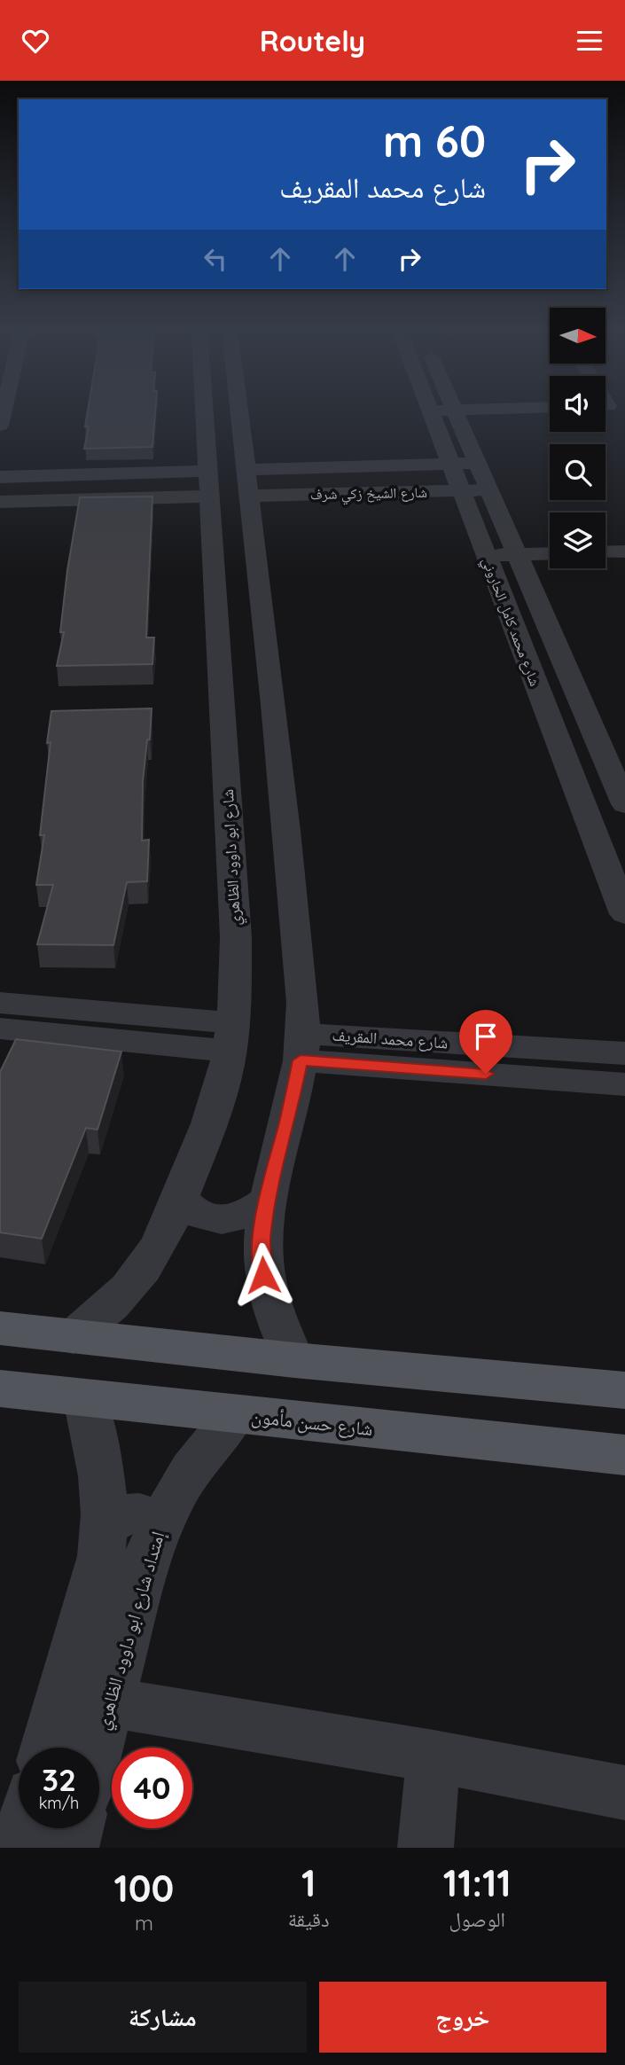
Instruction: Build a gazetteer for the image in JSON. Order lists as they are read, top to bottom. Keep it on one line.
{"streets":{"main road":["شارع حسن مأمون"],"street":["شارع الشيخ زكي شرف","شارع محمد كامل الحاروني","شارع ابو داوود الظاهري","شارع محمد المقريف","إمتداد شارع ابو داوود الظاهري"]},"crossings":[["شارع الشيخ زكي شرف","شارع محمد كامل الحاروني"],["شارع الشيخ زكي شرف","شارع ابو داوود الظاهري"],["شارع ابو داوود الظاهري","شارع محمد المقريف"],["شارع حسن مأمون","إمتداد شارع ابو داوود الظاهري"]],"north":"right","page":{"header":"Routely","turn":["60 m","شارع محمد المقريف"],"speed":"32 km/h","limit":"40","eta":["11:11","الوصول","1","دقيقة","100","m"],"buttons":["خروج","مشاركة"]}}
